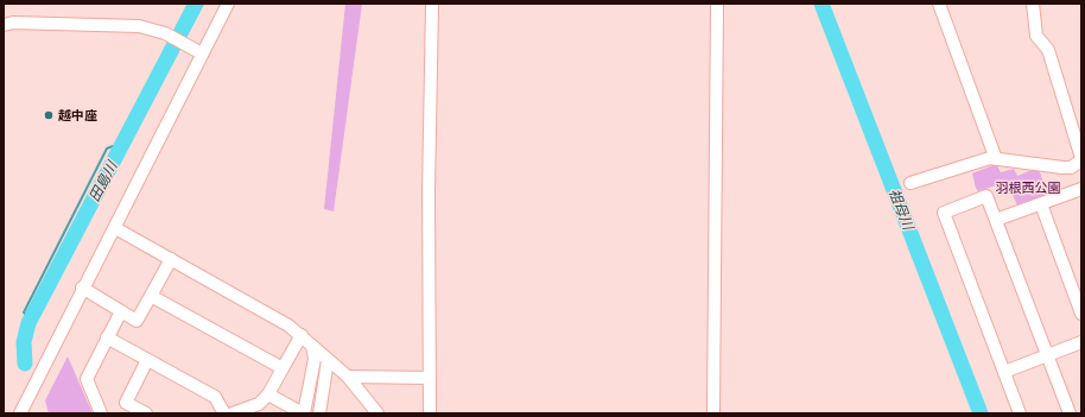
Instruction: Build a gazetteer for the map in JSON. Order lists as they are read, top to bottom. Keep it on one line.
{"water":["田島川","祖母川"],"parks":["羽根西公園"],"places":["越中座"]}
